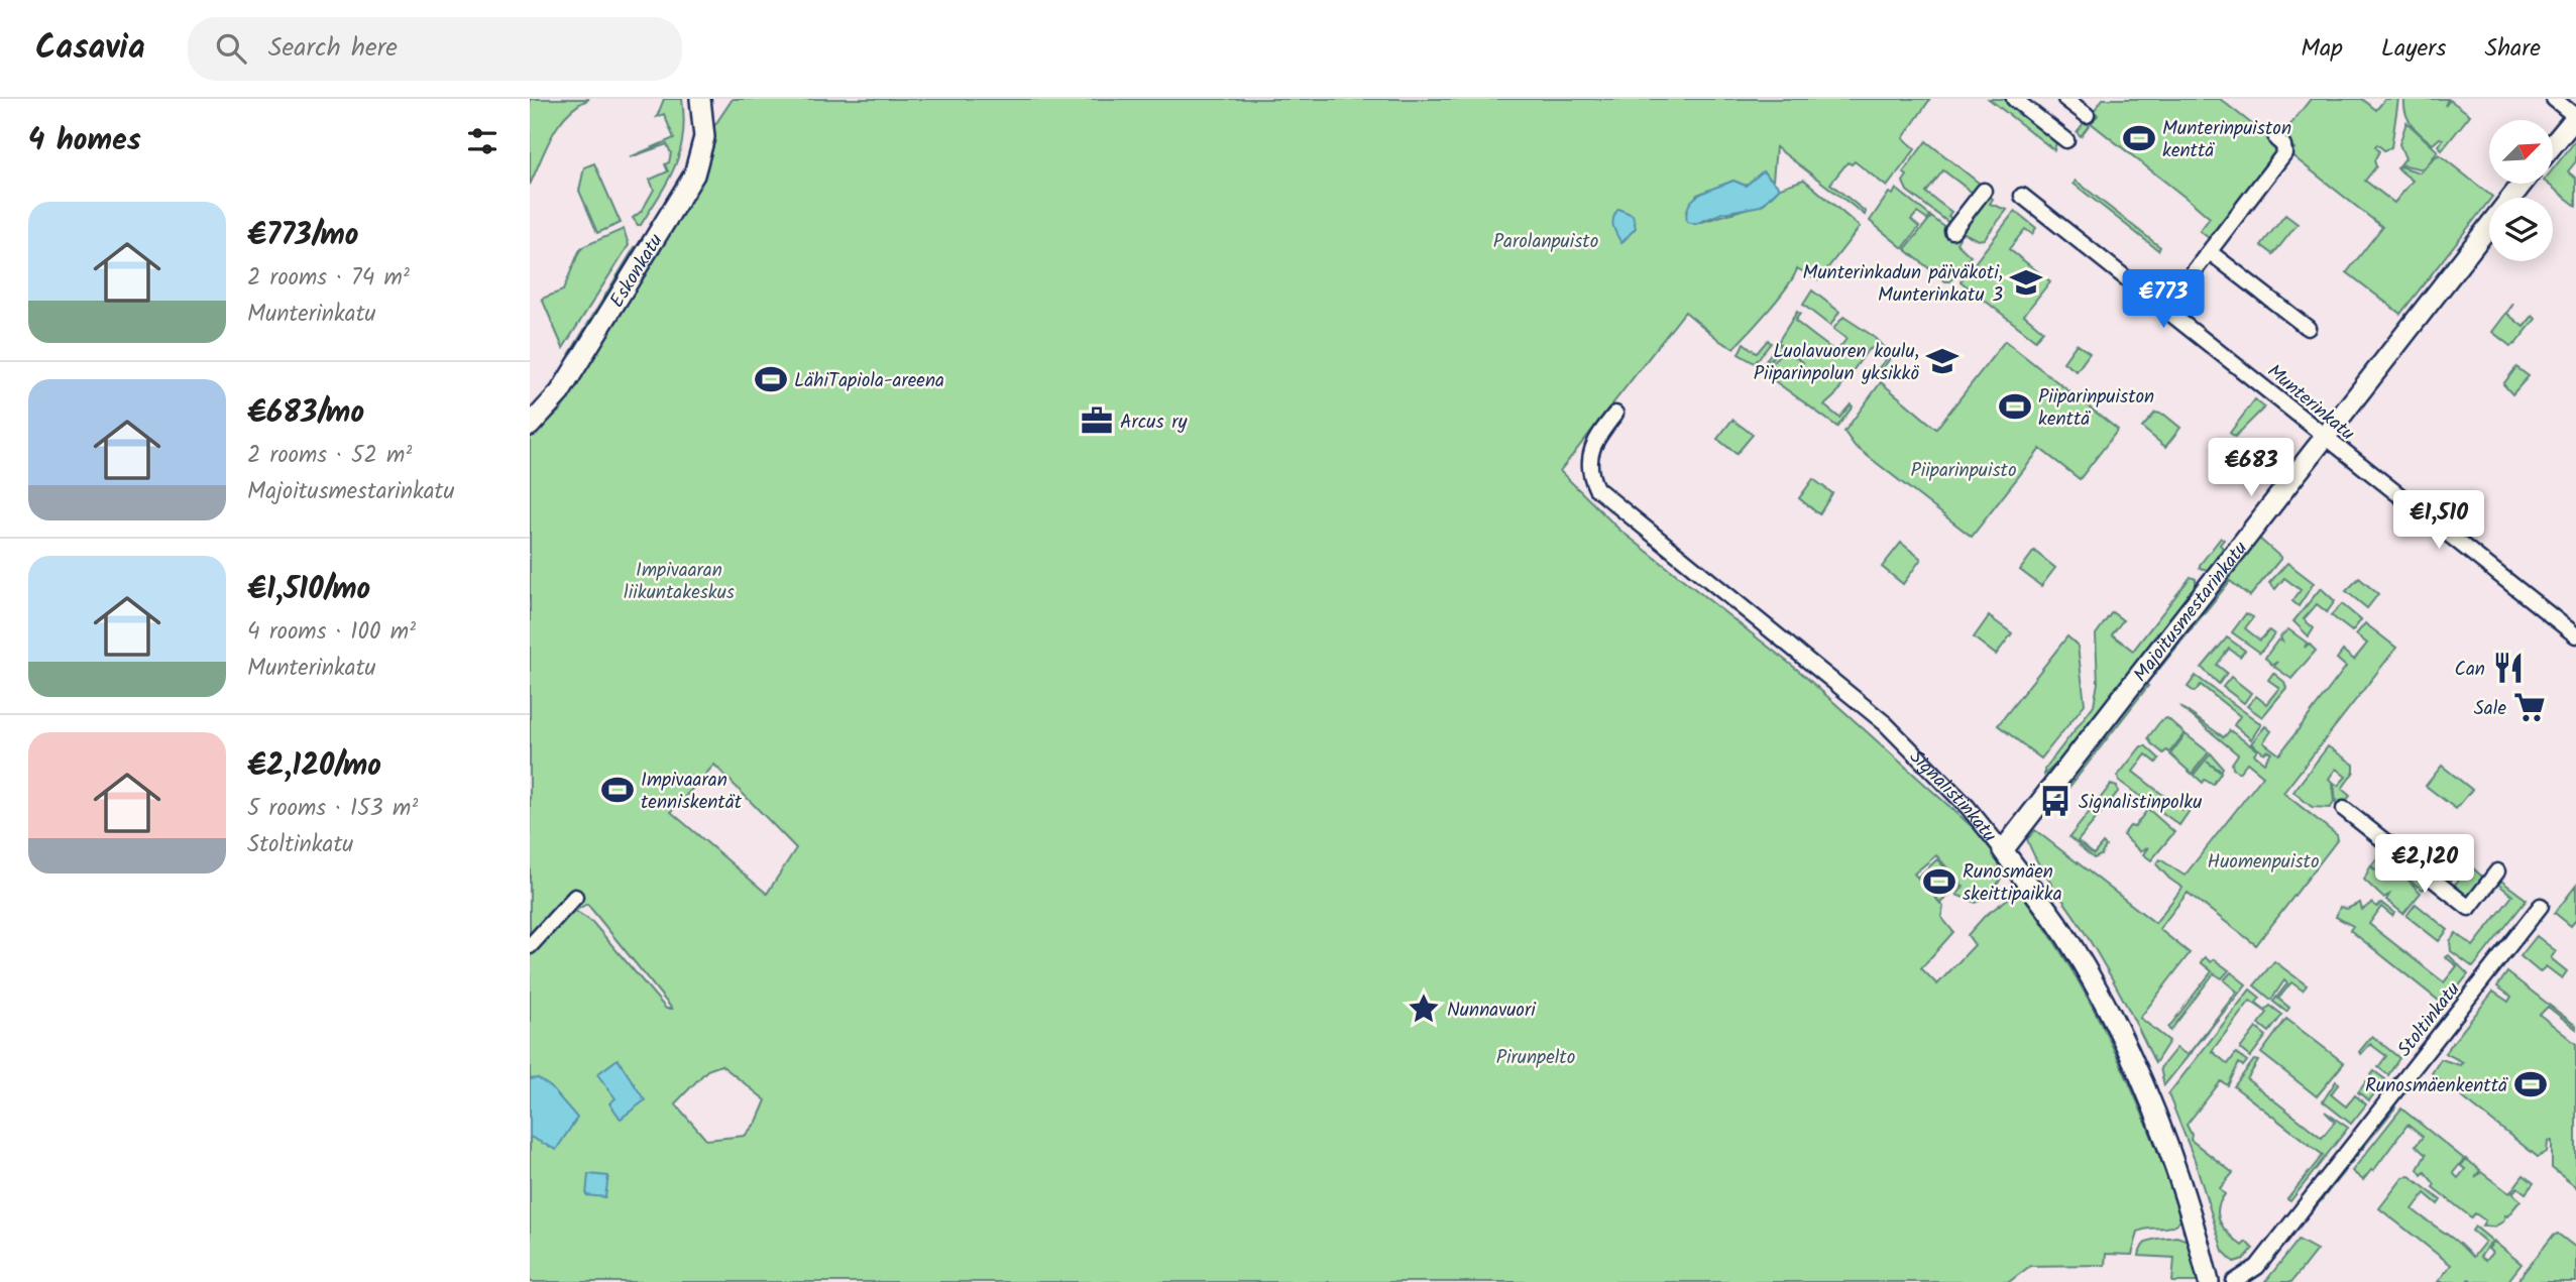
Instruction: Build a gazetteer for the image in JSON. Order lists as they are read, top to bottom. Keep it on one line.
{"streets":{"street":["Eskonkatu","Munterinkatu","Majoitusmestarinkatu","Signalistinkatu","Stoltinkatu"]},"crossings":[["Munterinkatu","Majoitusmestarinkatu"],["Majoitusmestarinkatu","Signalistinkatu"]],"parks":["Parolanpuisto","Piiparinpuisto","Impivaaran liikuntakeskus","Huomenpuisto","Pirunpelto"],"places":{"sports":["Munterinpuiston kenttä","LähiTapiola-areena","Piiparinpuiston kenttä","Impivaaran tenniskentät","Runosmäen skeittipaikka","Runosmäenkenttä"],"school or university":["Munterinkadun päiväkoti, Munterinkatu 3","Luolavuoren koulu, Piiparinpolun yksikkö"],"office":["Arcus ry"],"restaurant":["Can"],"supermarket":["Sale"],"bus stop":["Signalistinpolku"],"place":["Nunnavuori"]},"north":"top right","page":{"header":"Casavia","search":"Search here","nav":["Map","Layers","Share"],"heading":"4 homes","list":[{"name":"€773/mo","note":"2 rooms · 74 m² · Munterinkatu"},{"name":"€683/mo","note":"2 rooms · 52 m² · Majoitusmestarinkatu"},{"name":"€1,510/mo","note":"4 rooms · 100 m² · Munterinkatu"},{"name":"€2,120/mo","note":"5 rooms · 153 m² · Stoltinkatu"}],"price":["€773","€683","€1,510","€2,120"]}}
